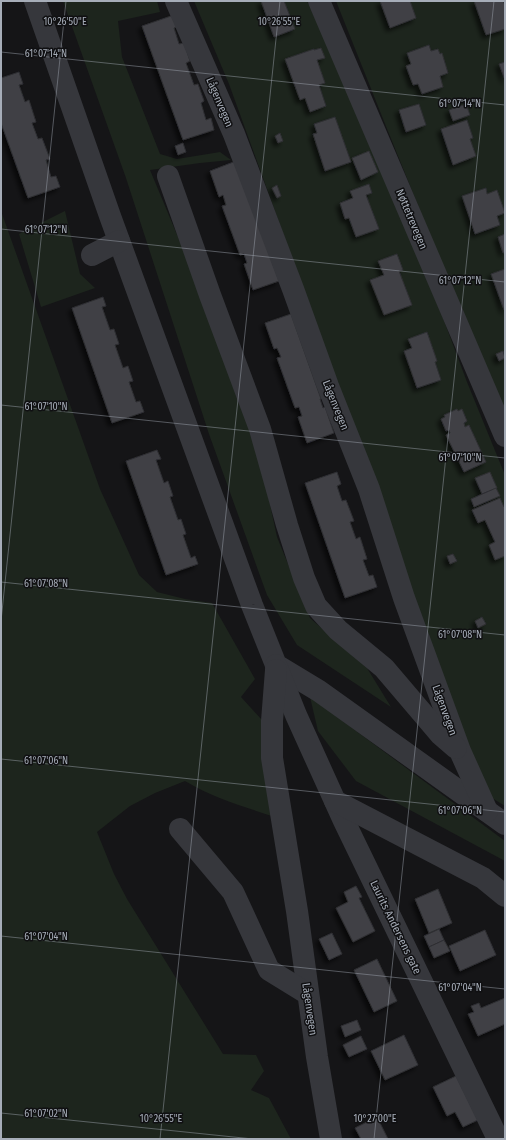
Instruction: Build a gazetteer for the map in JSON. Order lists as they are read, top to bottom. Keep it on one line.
{"streets":{"street":["Lågenvegen","Nøttetrevegen","Laurits Andersens gate"]},"crossings":[["Lågenvegen","Laurits Andersens gate"]],"coordinates":["10°26'50\"E","10°26'55\"E","61°07'14\"N","61°07'12\"N","61°07'10\"N","61°07'08\"N","61°07'06\"N","61°07'04\"N","61°07'02\"N","10°27'00\"E"]}
